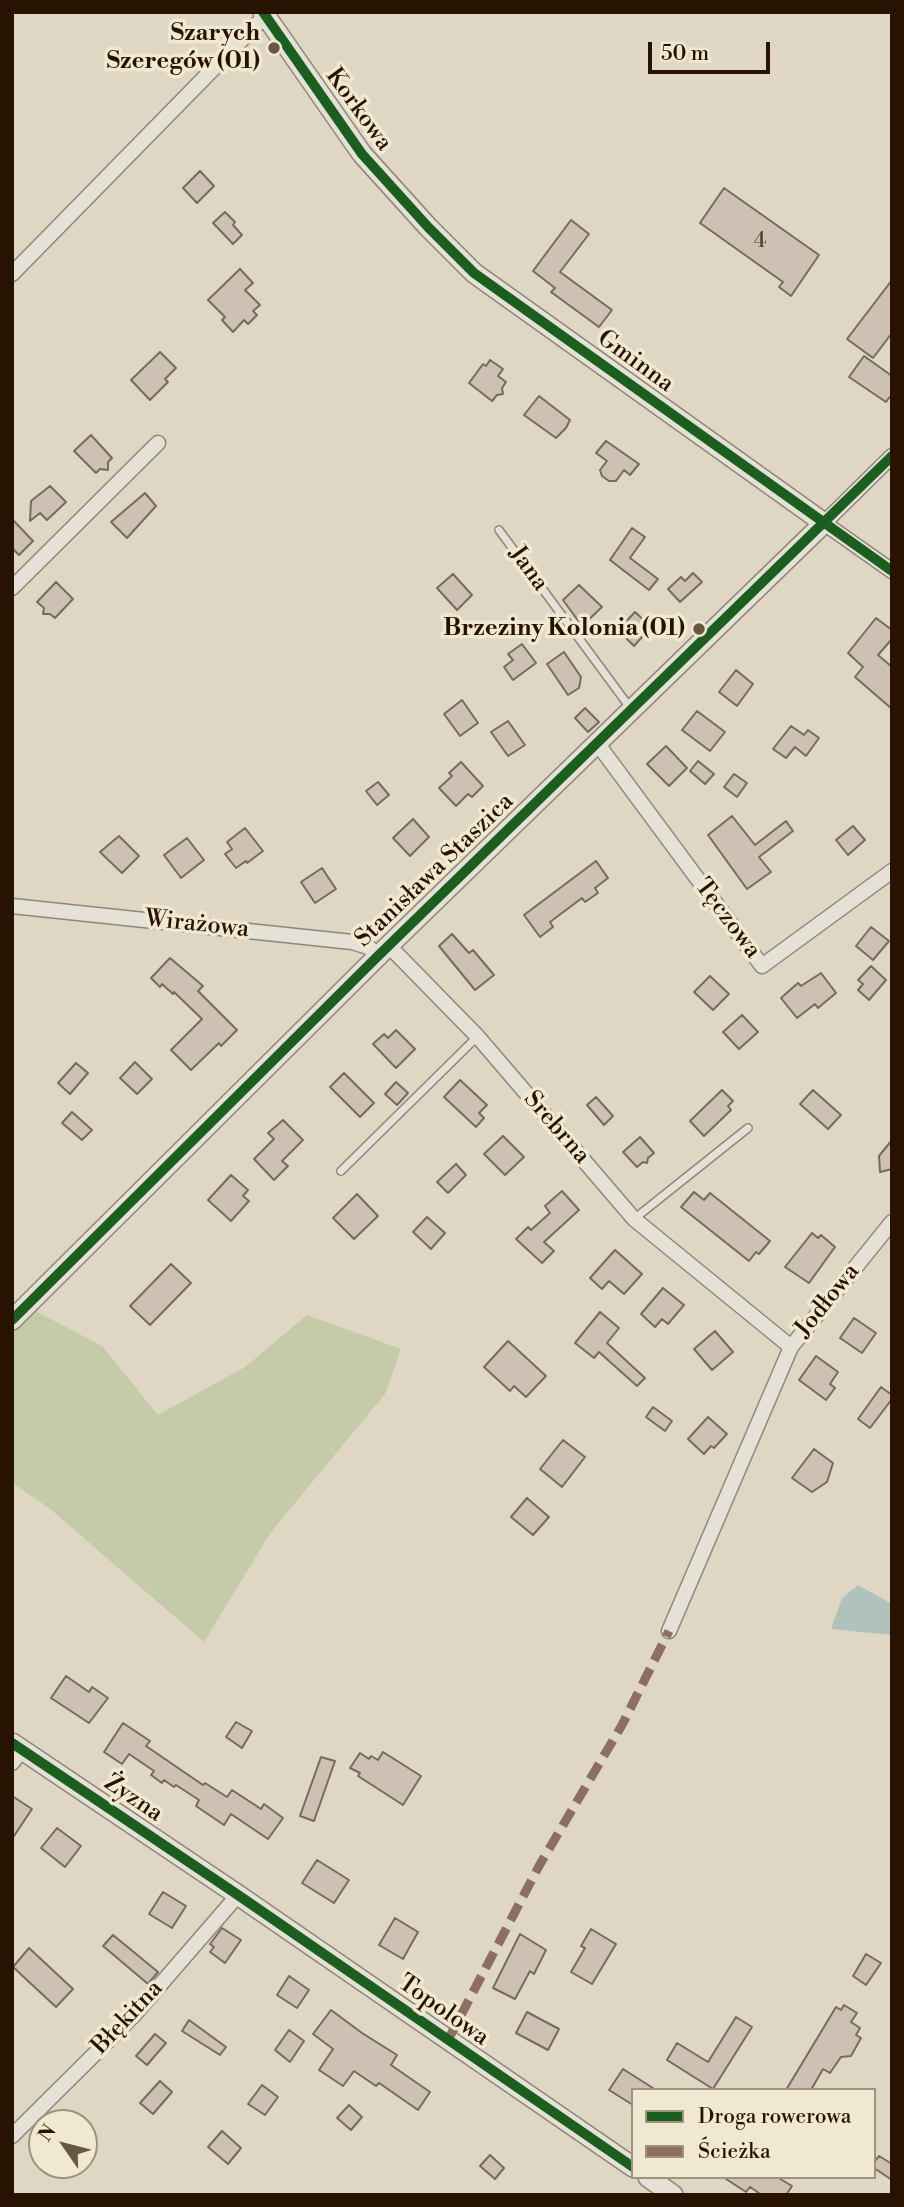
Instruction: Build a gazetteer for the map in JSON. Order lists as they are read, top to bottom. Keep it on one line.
{"streets":{"street":["Korkowa","Gminna","Stanisława Staszica","Tęczowa","Wirażowa","Srebrna","Jodłowa","Żyzna","Topolowa","Błękitna"],"lane":["Jana"]},"crossings":[["Korkowa","Gminna"],["Gminna","Stanisława Staszica"],["Jana","Stanisława Staszica"],["Stanisława Staszica","Tęczowa"],["Stanisława Staszica","Wirażowa"],["Stanisława Staszica","Srebrna"],["Wirażowa","Srebrna"],["Srebrna","Jodłowa"],["Żyzna","Topolowa"],["Żyzna","Błękitna"],["Topolowa","Błękitna"]],"places":["Szarych Szeregów (01)","Brzeziny Kolonia (01)"],"house_numbers":["4"],"legend":["Droga rowerowa","Ścieżka"],"scale_bar":"50 m","north":"top left"}
